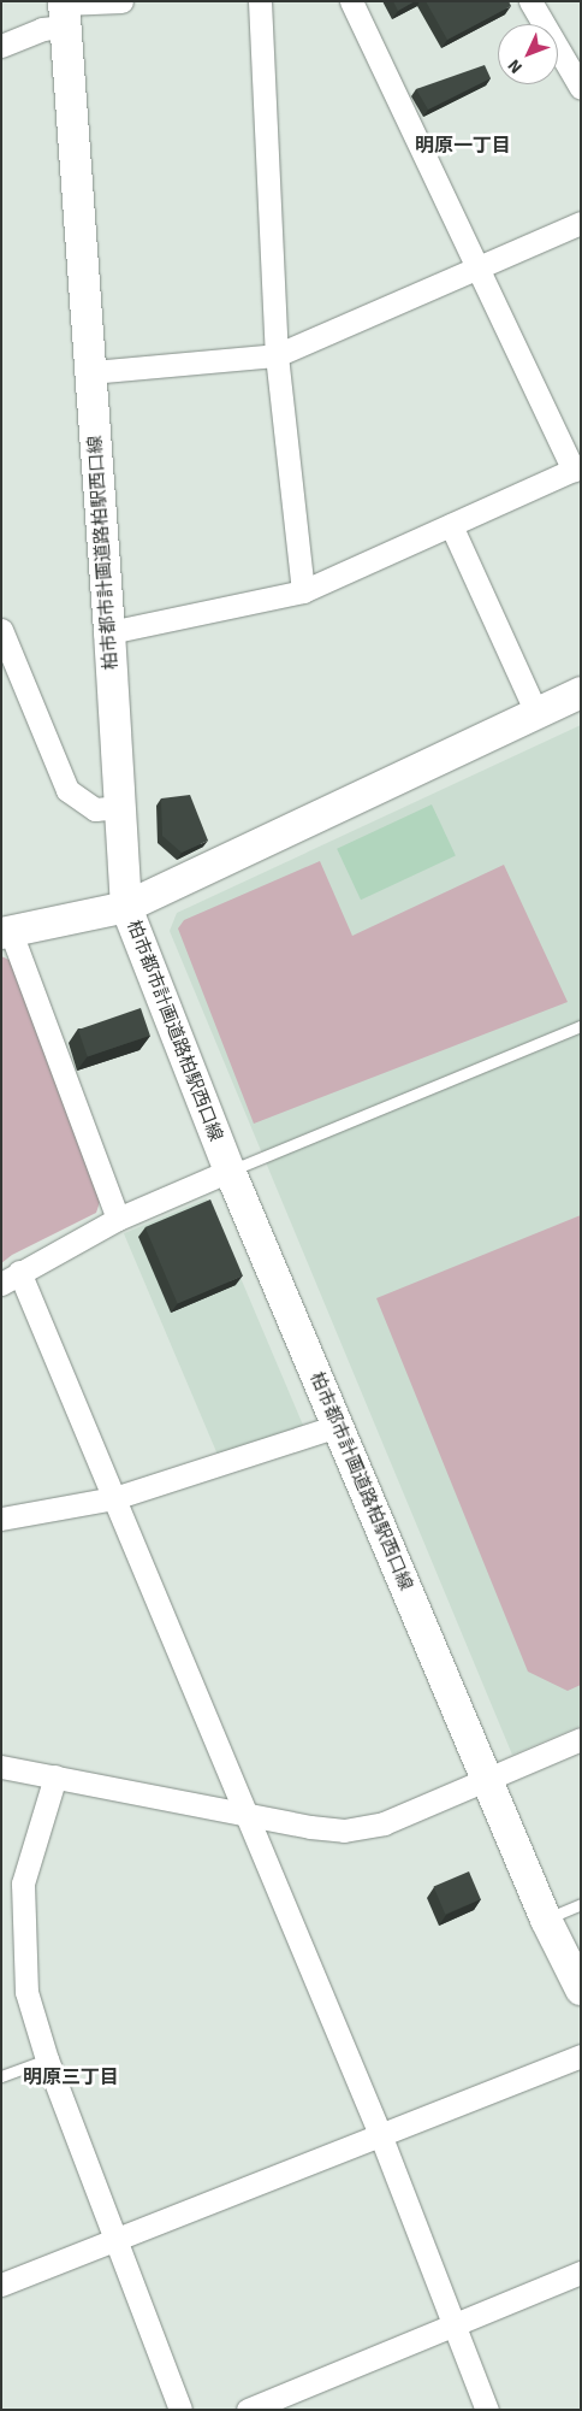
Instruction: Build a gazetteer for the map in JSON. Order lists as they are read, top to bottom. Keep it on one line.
{"streets":{"street":["柏市都市計画道路柏駅西口線"]},"districts":["明原一丁目","明原三丁目"],"north":"bottom left"}
